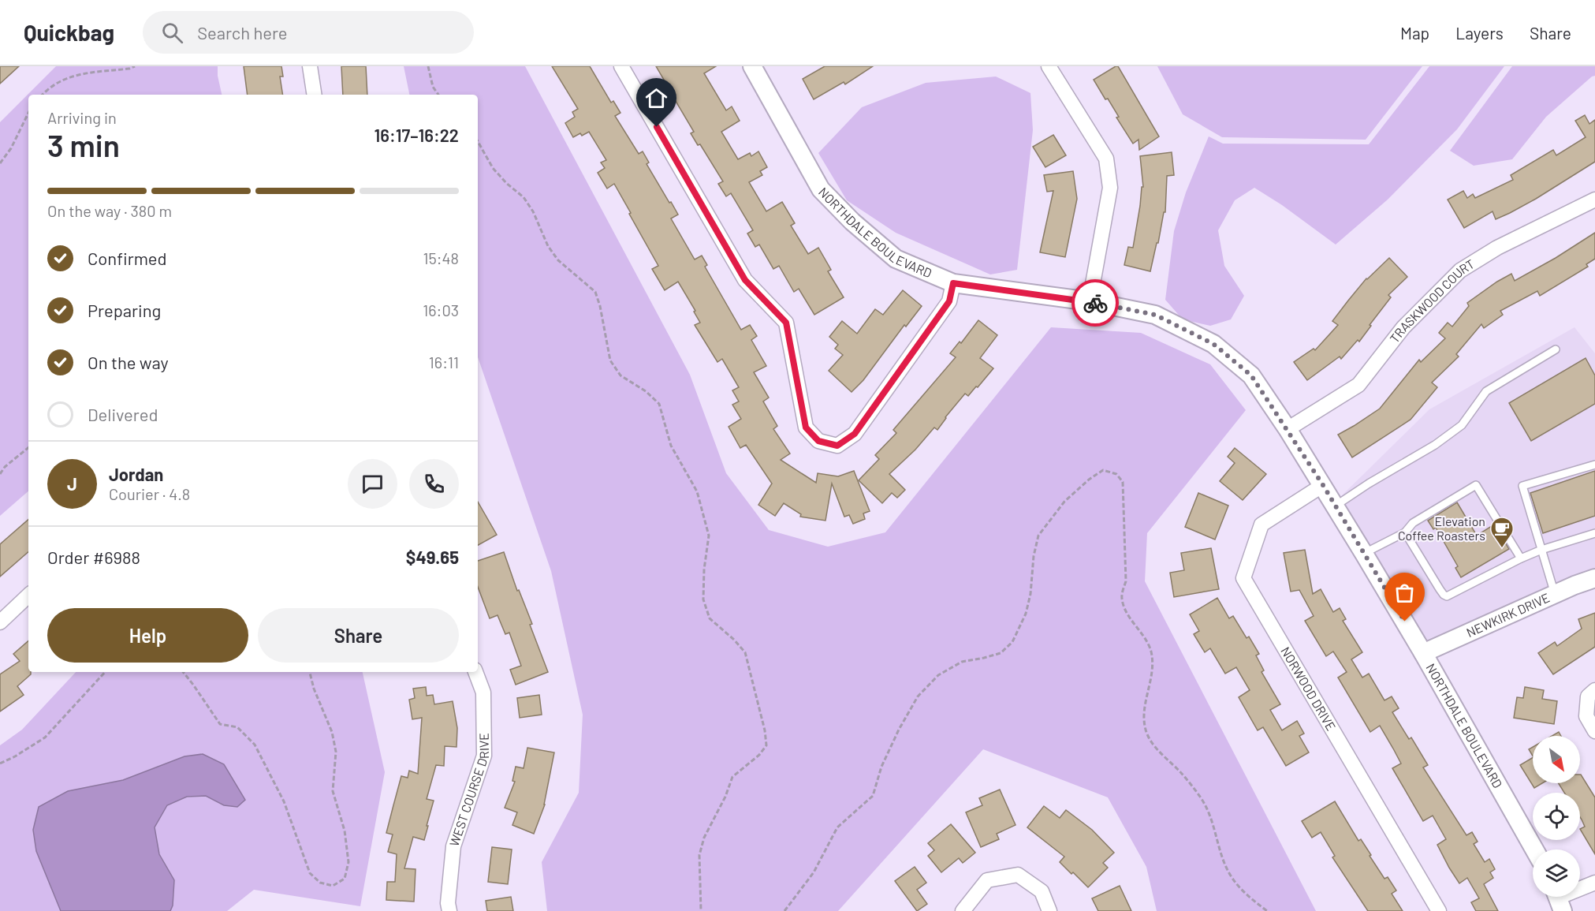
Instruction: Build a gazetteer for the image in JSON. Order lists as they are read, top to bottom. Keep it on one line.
{"streets":{"street":["NORTHDALE BOULEVARD","TRASKWOOD COURT","NEWKIRK DRIVE","NORWOOD DRIVE","WEST COURSE DRIVE"]},"crossings":[["NORTHDALE BOULEVARD","TRASKWOOD COURT"],["NORTHDALE BOULEVARD","NEWKIRK DRIVE"],["NORTHDALE BOULEVARD","NORWOOD DRIVE"]],"places":{"cafe":["Elevation Coffee Roasters"]},"north":"bottom right","page":{"header":"Quickbag","search":"Search here","nav":["Map","Layers","Share"],"heading":["3 min","Arriving in","16:17–16:22"],"panel":["Jordan","Courier · 4.8","Order #6988","$49.65"],"bar":"On the way · 380 m","list":[["Confirmed","15:48"],["Preparing","16:03"],["On the way","16:11"],"Delivered"],"round":"J","buttons":["Help","Share"]}}
